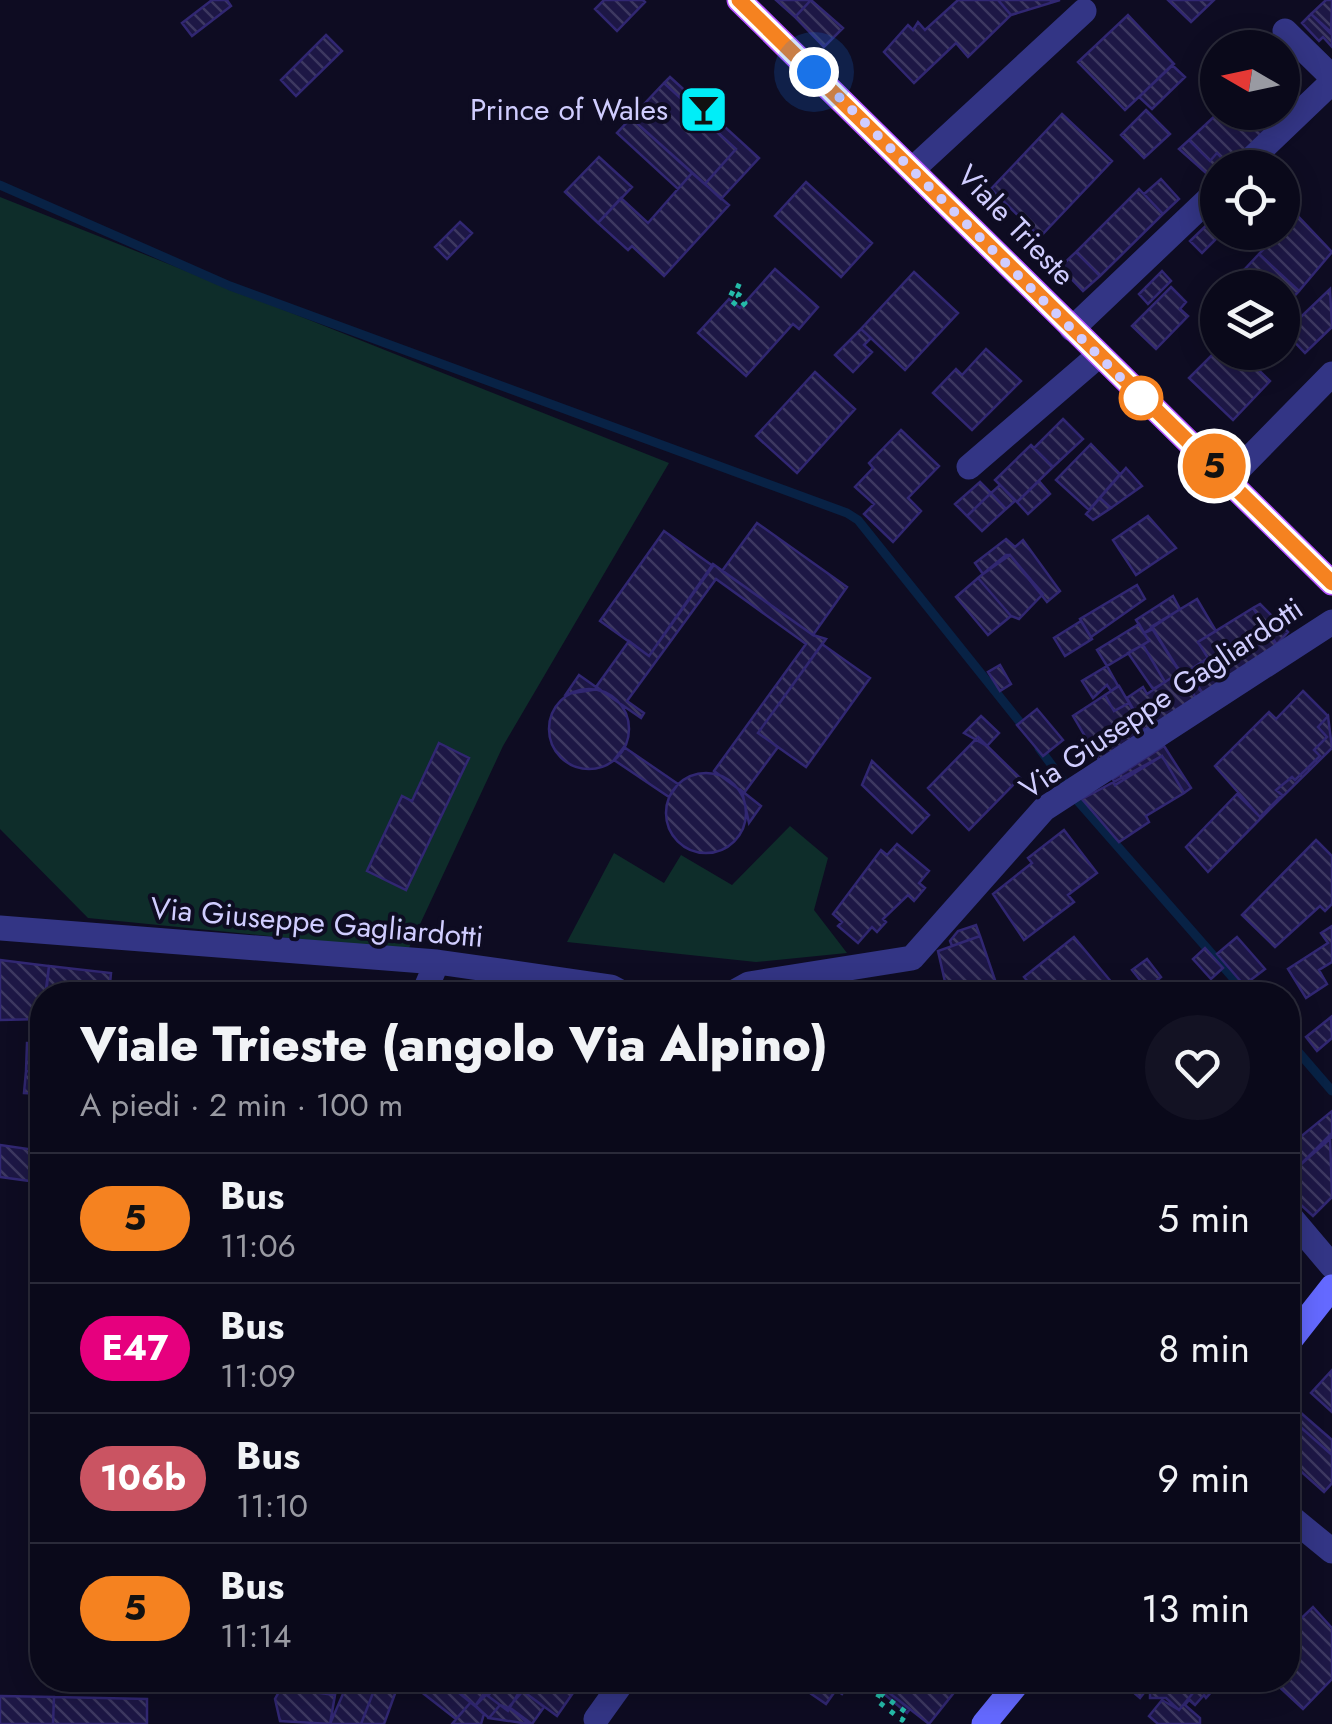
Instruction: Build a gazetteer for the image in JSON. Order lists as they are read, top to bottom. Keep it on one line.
{"streets":{"main road":["Viale Trieste"],"street":["Via Giuseppe Gagliardotti"]},"places":{"bar":["Prince of Wales"]},"lines":["bus line 5"],"north":"left","page":{"on_map":"5","heading":["Viale Trieste (angolo Via Alpino)","A piedi · 2 min · 100 m"],"list":[{"mark":"5","name":"Bus","note":"11:06","value":"5 min"},{"mark":"E47","name":"Bus","note":"11:09","value":"8 min"},{"mark":"106b","name":"Bus","note":"11:10","value":"9 min"},{"mark":"5","name":"Bus","note":"11:14","value":"13 min"}]}}
